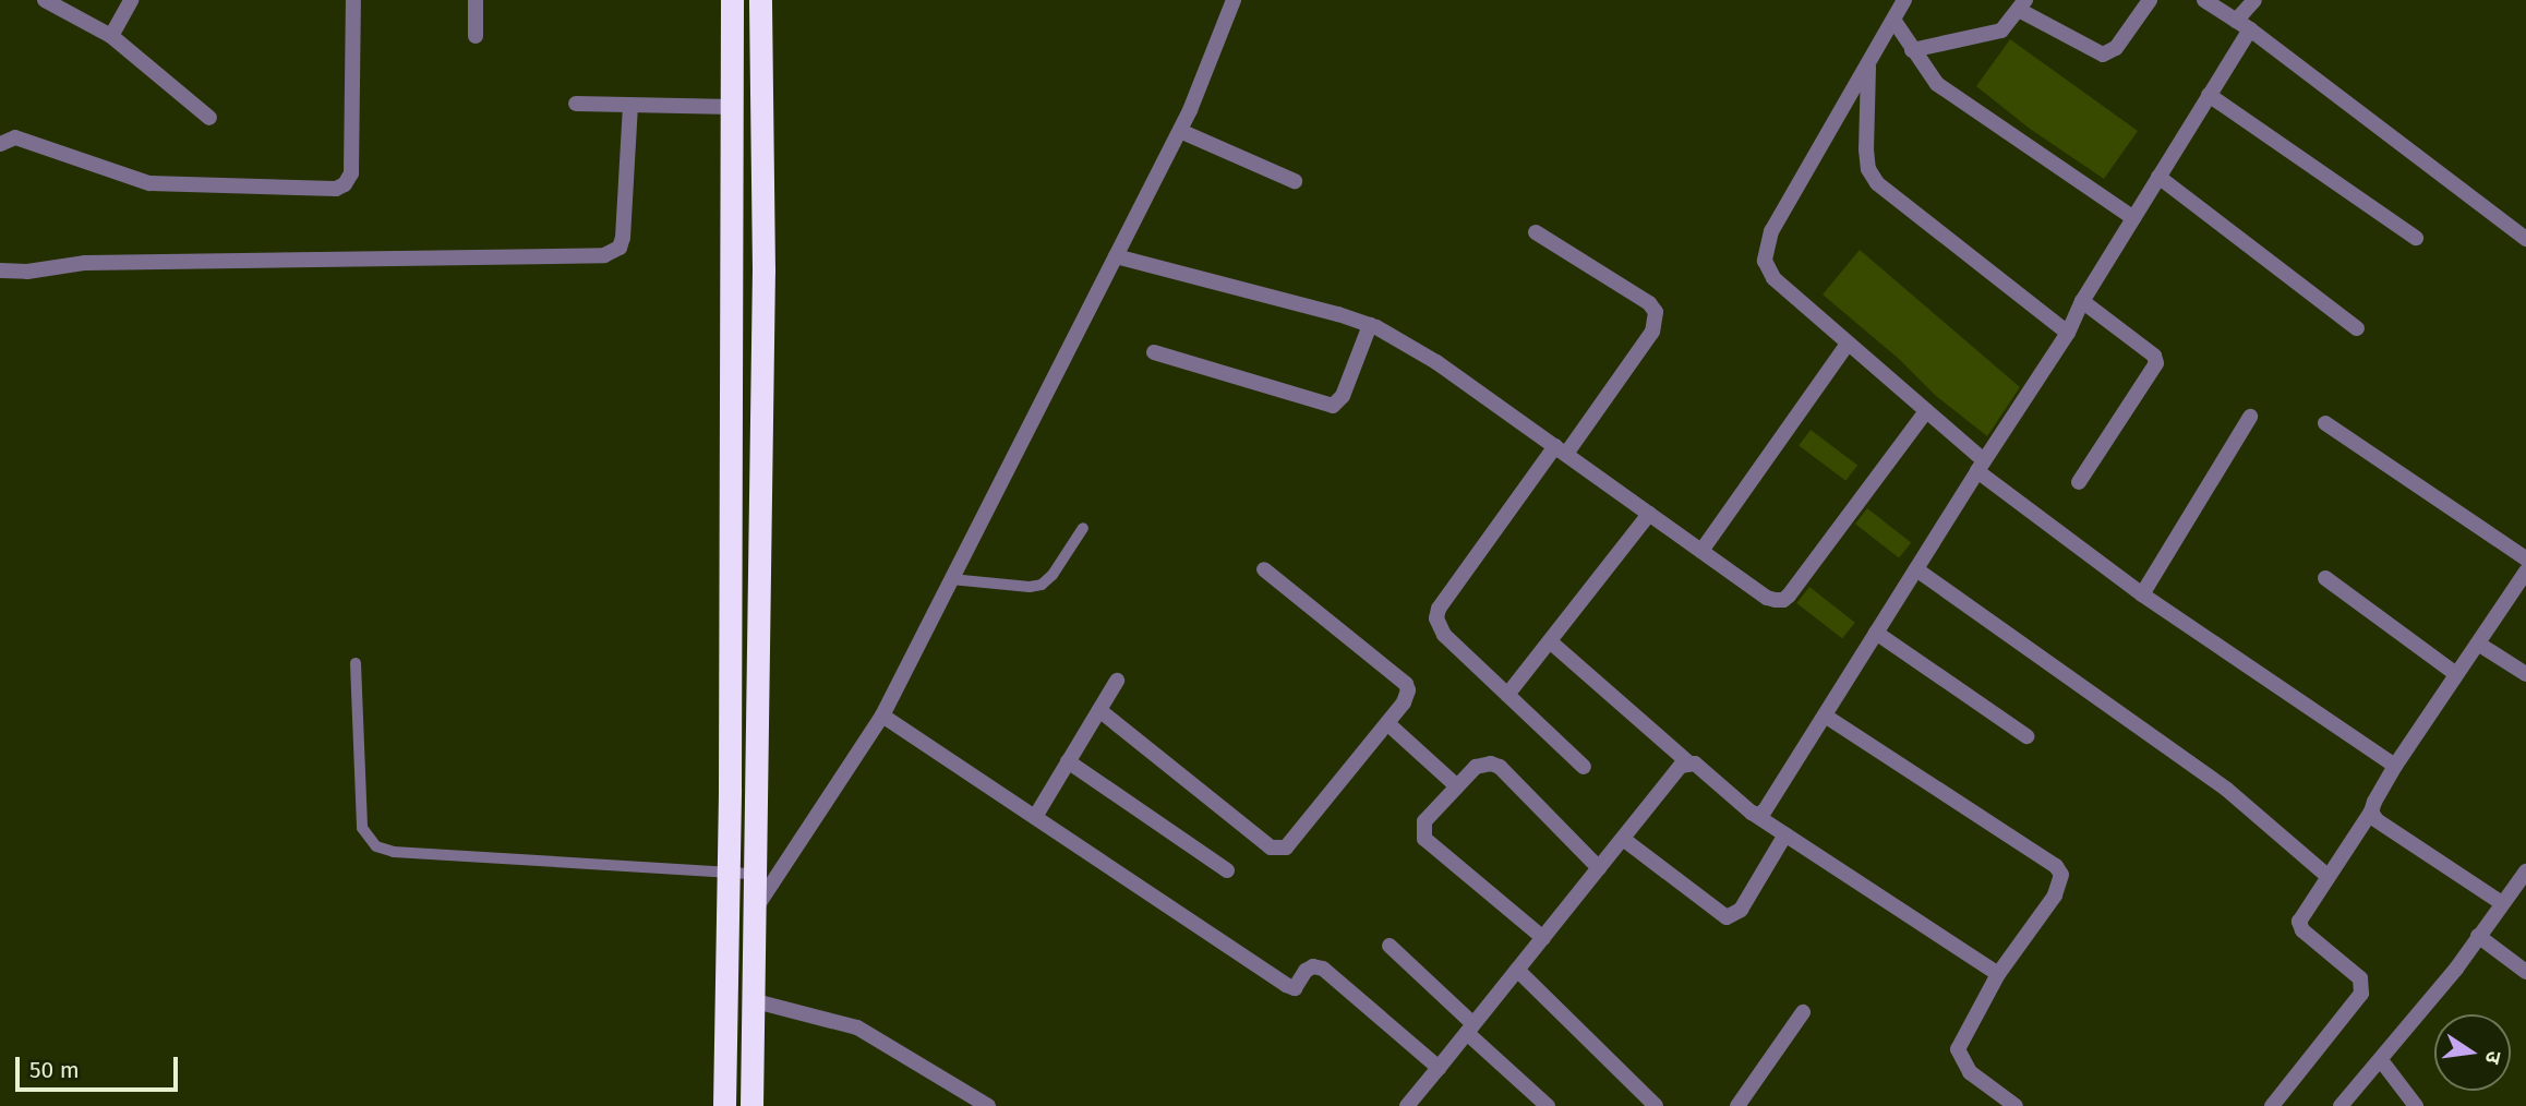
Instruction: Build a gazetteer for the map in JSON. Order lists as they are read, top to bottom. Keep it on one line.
{"scale_bar":"50 m","north":"right"}
